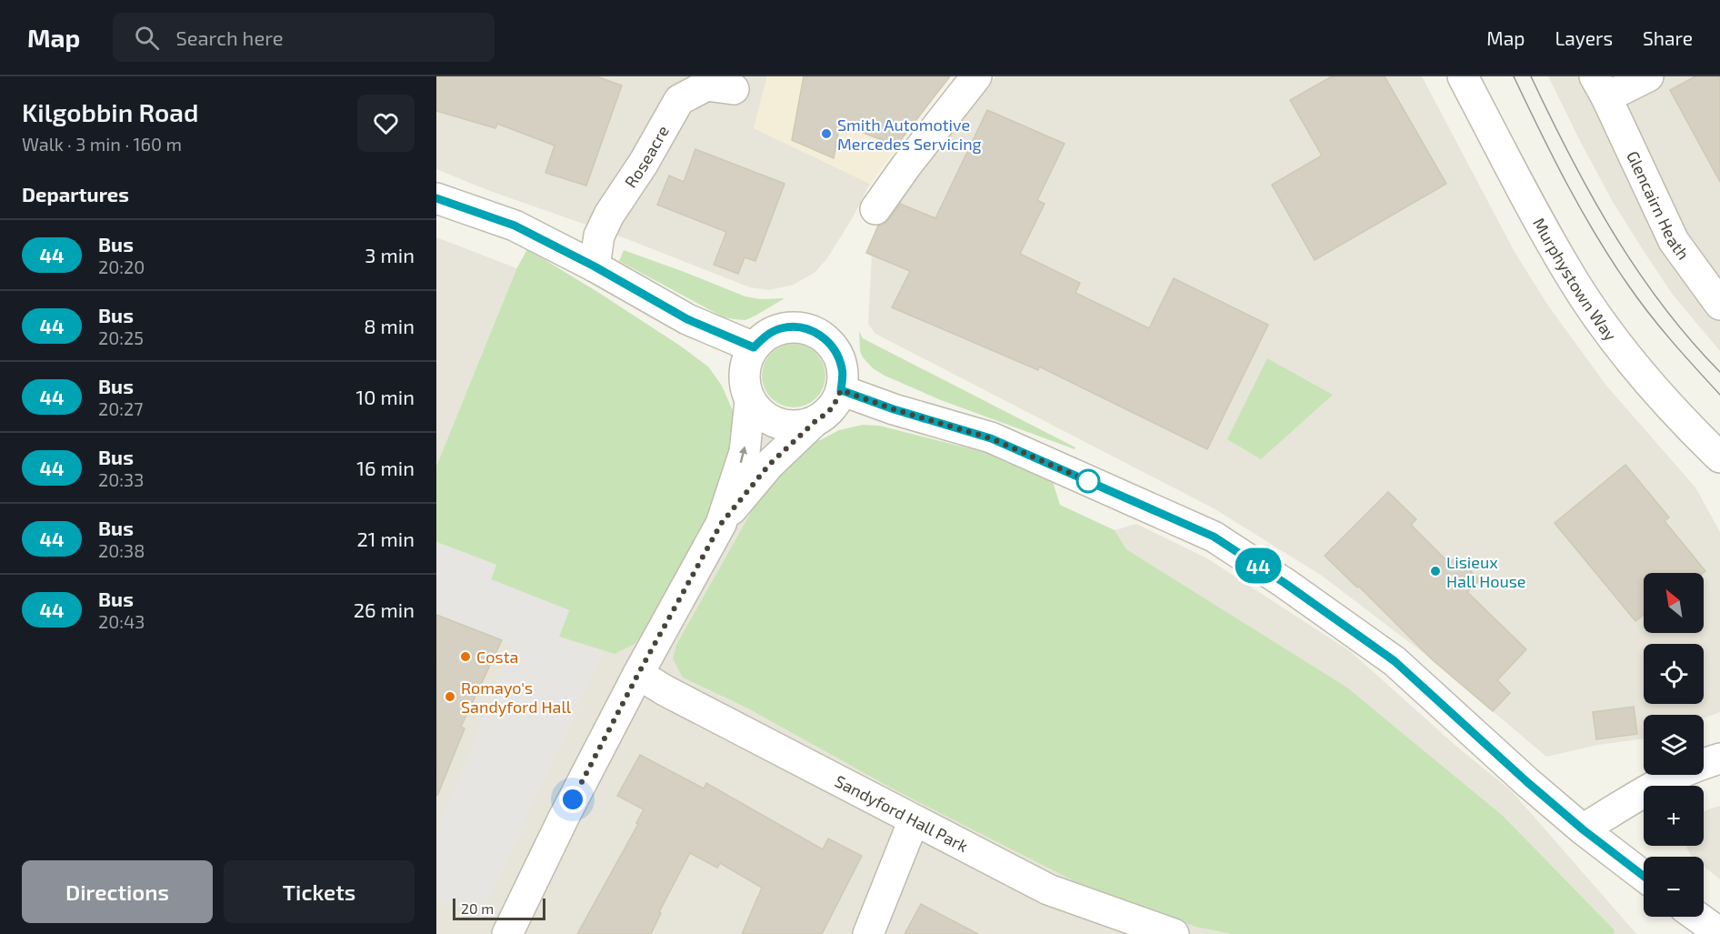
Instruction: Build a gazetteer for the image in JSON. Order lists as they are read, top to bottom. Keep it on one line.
{"streets":{"street":["Roseacre","Glencairn Heath","Murphystown Way","Sandyford Hall Park"]},"places":["Smith Automotive Mercedes Servicing","Lisieux Hall House","Costa","Romayo's Sandyford Hall"],"lines":["bus line 44"],"scale_bar":"20 m","north":"top left","page":{"header":"Map","search":"Search here","nav":["Map","Layers","Share"],"heading":[["Kilgobbin Road","Walk · 3 min · 160 m"],"Departures"],"on_map":"44","list":[{"mark":"44","name":"Bus","note":"20:20","value":"3 min"},{"mark":"44","name":"Bus","note":"20:25","value":"8 min"},{"mark":"44","name":"Bus","note":"20:27","value":"10 min"},{"mark":"44","name":"Bus","note":"20:33","value":"16 min"},{"mark":"44","name":"Bus","note":"20:38","value":"21 min"},{"mark":"44","name":"Bus","note":"20:43","value":"26 min"}],"map_buttons":["+","−"],"buttons":["Directions","Tickets"],"scale":"20 m"}}
